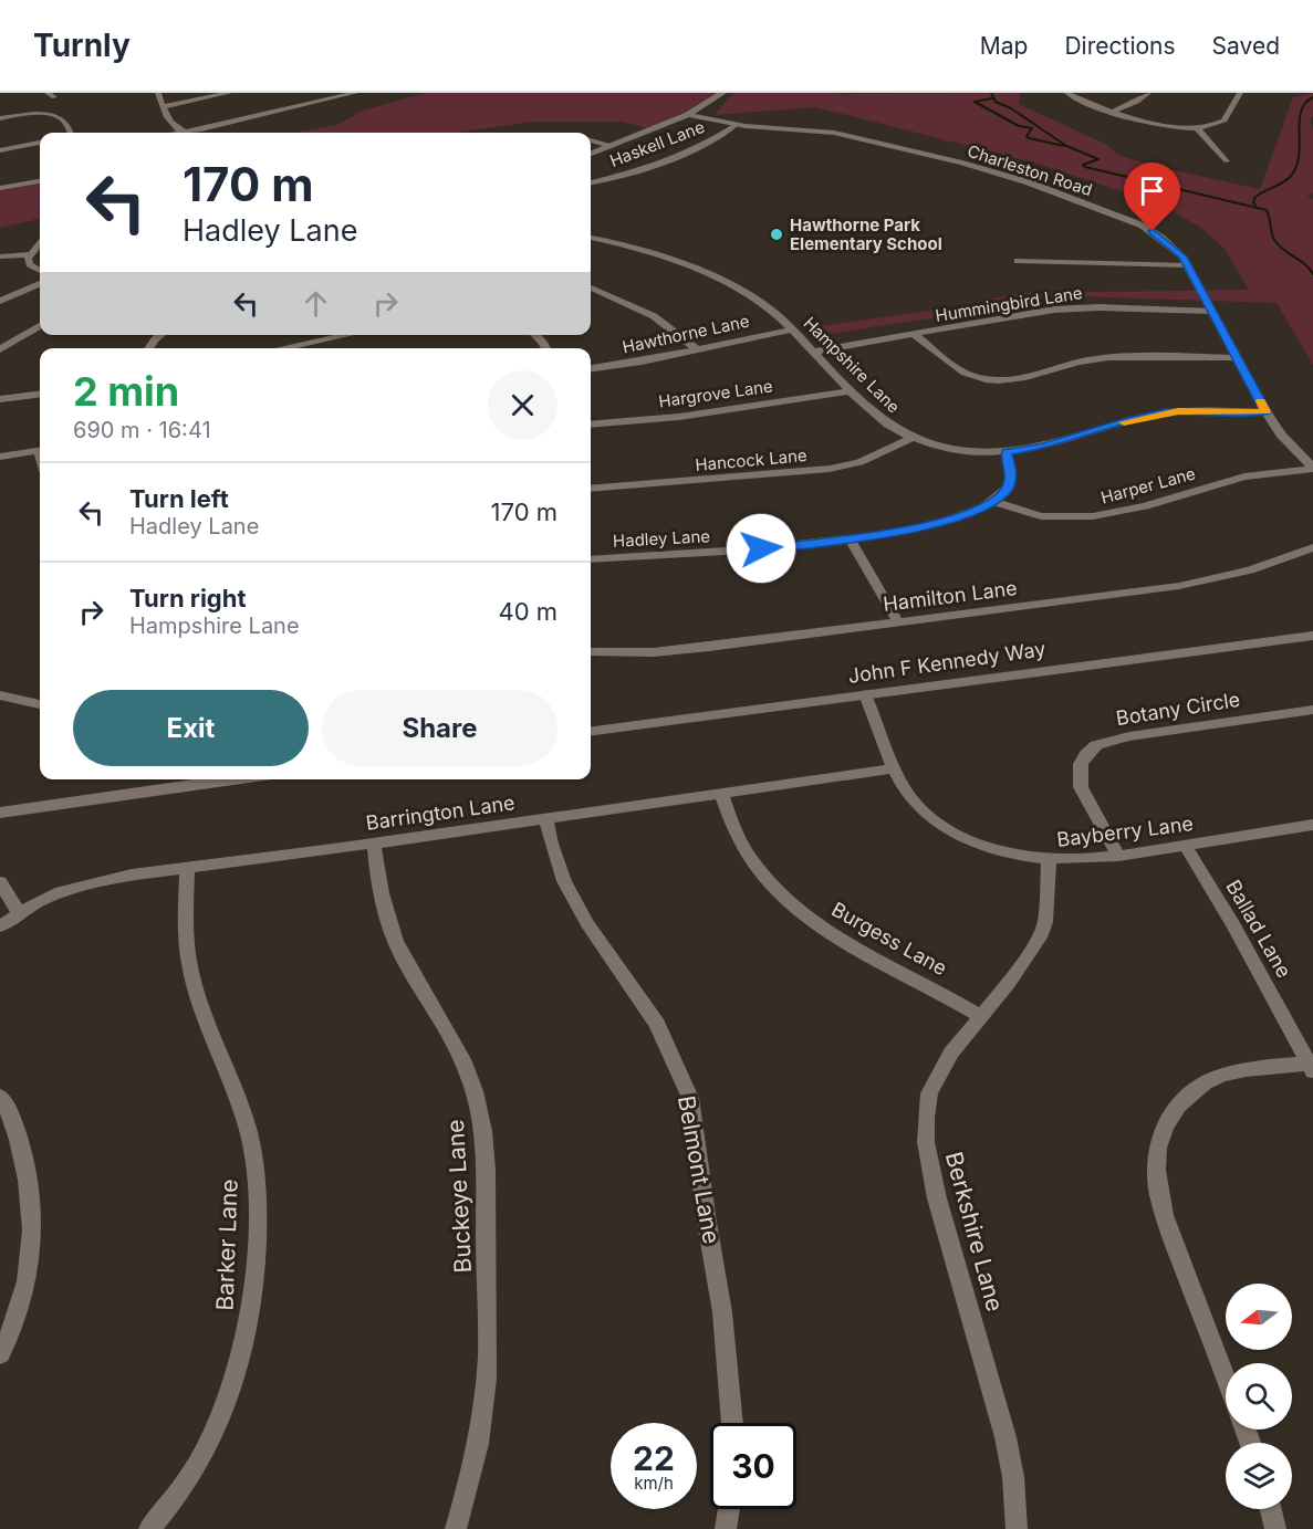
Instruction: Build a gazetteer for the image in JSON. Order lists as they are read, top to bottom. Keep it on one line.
{"streets":{"street":["Haskell Lane","Charleston Road","Hummingbird Lane","Hawthorne Lane","Hampshire Lane","Hargrove Lane","Hancock Lane","Harper Lane","Hadley Lane","Hamilton Lane","John F Kennedy Way","Botany Circle","Barrington Lane","Bayberry Lane","Ballad Lane","Burgess Lane","Belmont Lane","Buckeye Lane","Berkshire Lane","Barker Lane"]},"crossings":[["Haskell Lane","Charleston Road"],["Charleston Road","Hummingbird Lane"],["Charleston Road","Hampshire Lane"],["Charleston Road","Harper Lane"],["Hummingbird Lane","Hampshire Lane"],["Hawthorne Lane","Hampshire Lane"],["Hampshire Lane","Hargrove Lane"],["Hampshire Lane","Hancock Lane"],["Harper Lane","Hadley Lane"],["John F Kennedy Way","Bayberry Lane"],["Botany Circle","Bayberry Lane"],["Barrington Lane","Bayberry Lane"],["Barrington Lane","Burgess Lane"],["Barrington Lane","Belmont Lane"],["Barrington Lane","Buckeye Lane"],["Barrington Lane","Barker Lane"],["Bayberry Lane","Ballad Lane"],["Bayberry Lane","Berkshire Lane"],["Burgess Lane","Berkshire Lane"]],"places":["Hawthorne Park Elementary School"],"north":"left","page":{"header":"Turnly","nav":["Map","Directions","Saved"],"turn":["170 m","Hadley Lane"],"heading":["2 min","690 m · 16:41"],"list":[{"name":"Turn left","note":"Hadley Lane","value":"170 m"},{"name":"Turn right","note":"Hampshire Lane","value":"40 m"}],"buttons":["Exit","Share"],"speed":"22 km/h","limit":"30"}}
